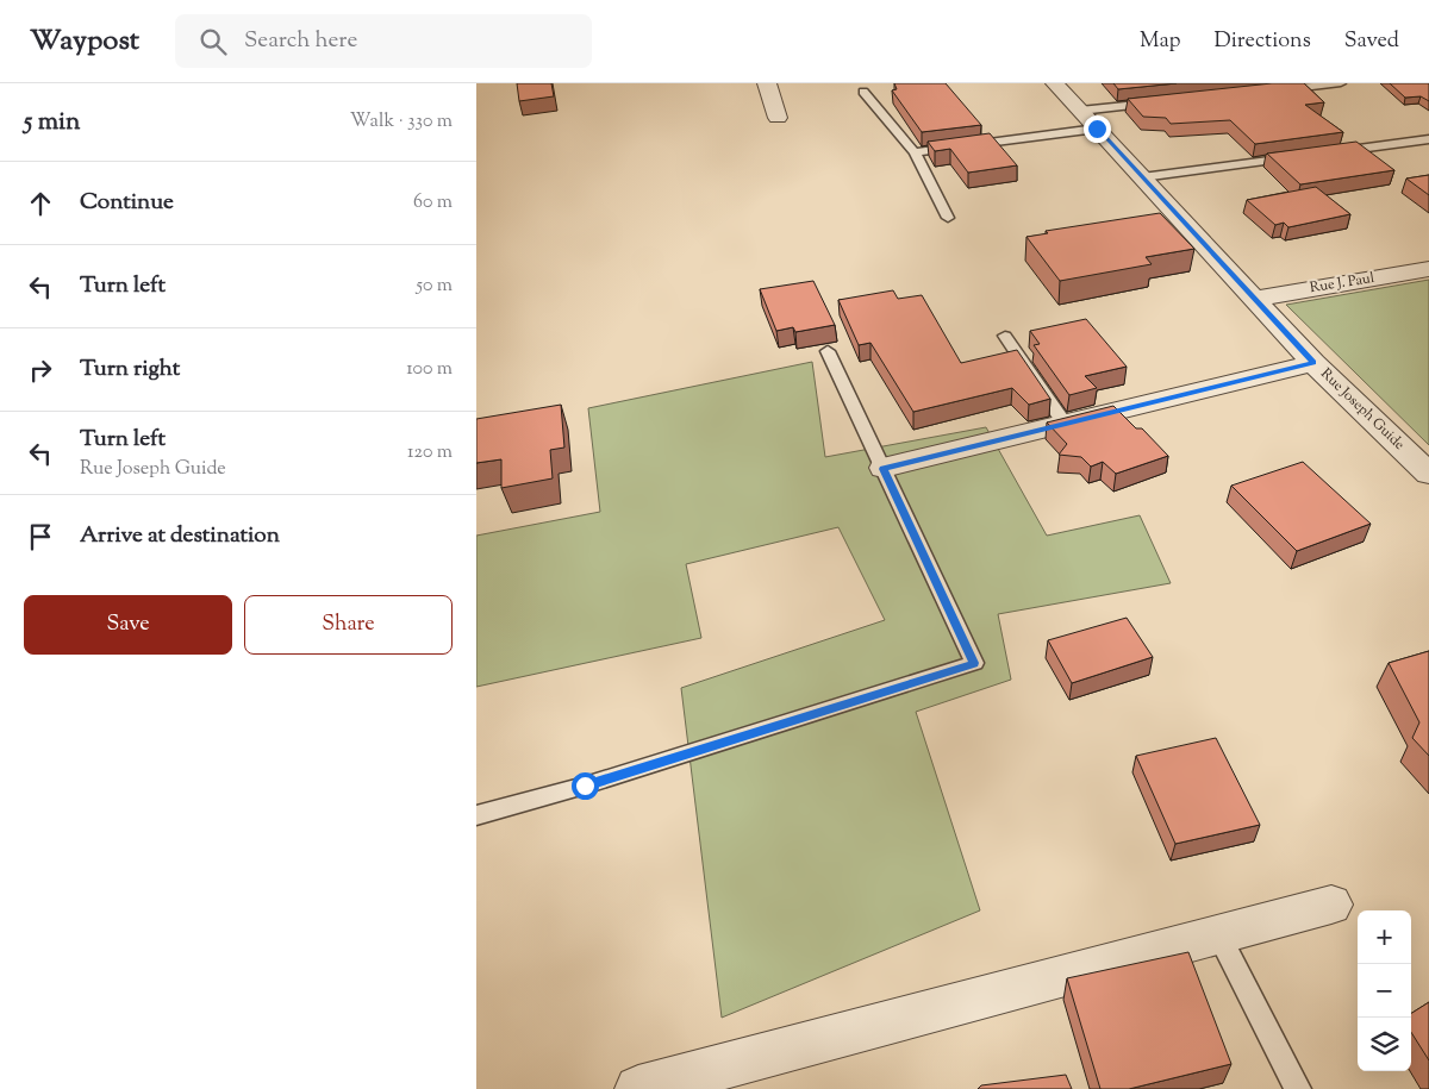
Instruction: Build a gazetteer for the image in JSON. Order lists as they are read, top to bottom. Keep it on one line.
{"streets":{"street":["Rue J. Paul","Rue Joseph Guide"]},"crossings":[["Rue J. Paul","Rue Joseph Guide"]],"page":{"header":"Waypost","search":"Search here","nav":["Map","Directions","Saved"],"heading":["5 min","Walk · 330 m"],"list":[["Continue","60 m"],["Turn left","50 m"],["Turn right","100 m"],["Turn left","Rue Joseph Guide","120 m"],"Arrive at destination"],"buttons":["Save","Share"],"map_buttons":["+","−"]}}
